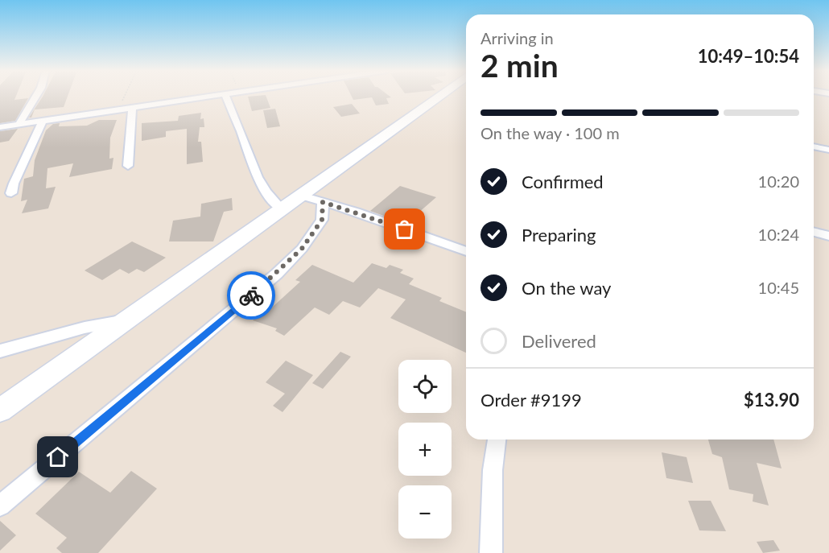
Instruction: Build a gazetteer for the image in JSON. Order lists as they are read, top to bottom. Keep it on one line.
{"page":{"heading":["2 min","Arriving in","10:49–10:54"],"panel":["Order #9199","$13.90"],"bar":"On the way · 100 m","list":[["Confirmed","10:20"],["Preparing","10:24"],["On the way","10:45"],"Delivered"],"map_buttons":["+","−"]}}
